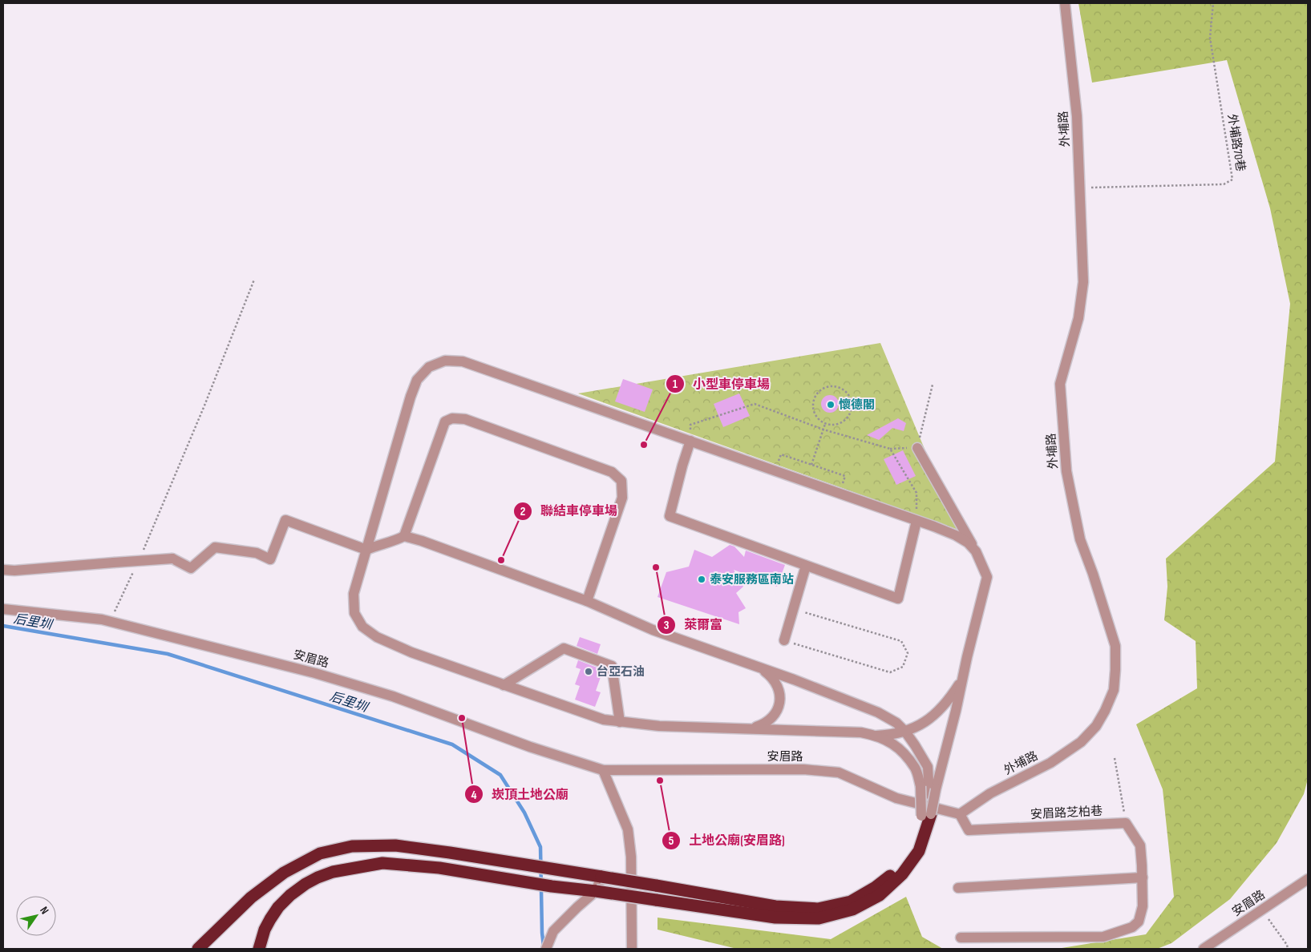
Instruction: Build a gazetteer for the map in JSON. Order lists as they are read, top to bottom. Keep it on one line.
{"streets":{"street":["外埔路","安眉路","安眉路芝柏巷"],"path":["外埔路70巷"]},"crossings":[["外埔路","外埔路70巷"],["外埔路","安眉路"],["外埔路","安眉路芝柏巷"],["安眉路","安眉路芝柏巷"]],"water":["后里圳"],"places":["懷德閣","小型車停車場","聯結車停車場","萊爾富","泰安服務區南站","台亞石油","崁頂土地公廟","土地公廟(安眉路)"],"north":"top right"}
